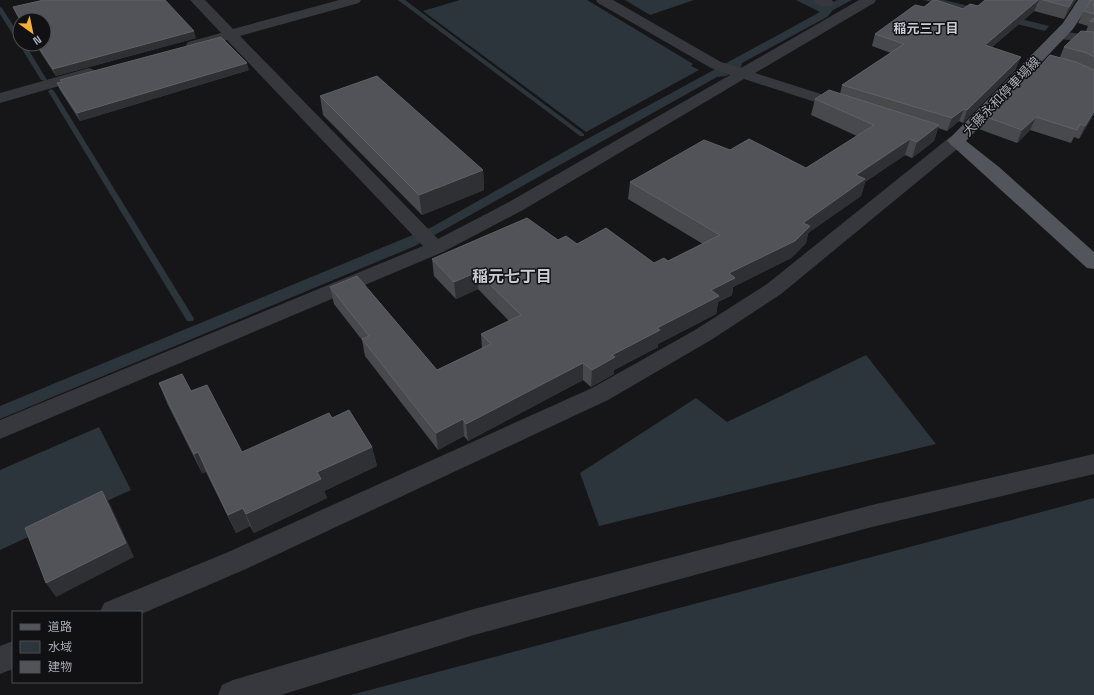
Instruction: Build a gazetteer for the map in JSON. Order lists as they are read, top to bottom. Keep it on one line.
{"streets":{"main road":["大藤永和停車場線"]},"districts":["稲元三丁目","稲元七丁目"],"legend":["道路","水域","建物"],"north":"bottom right"}
